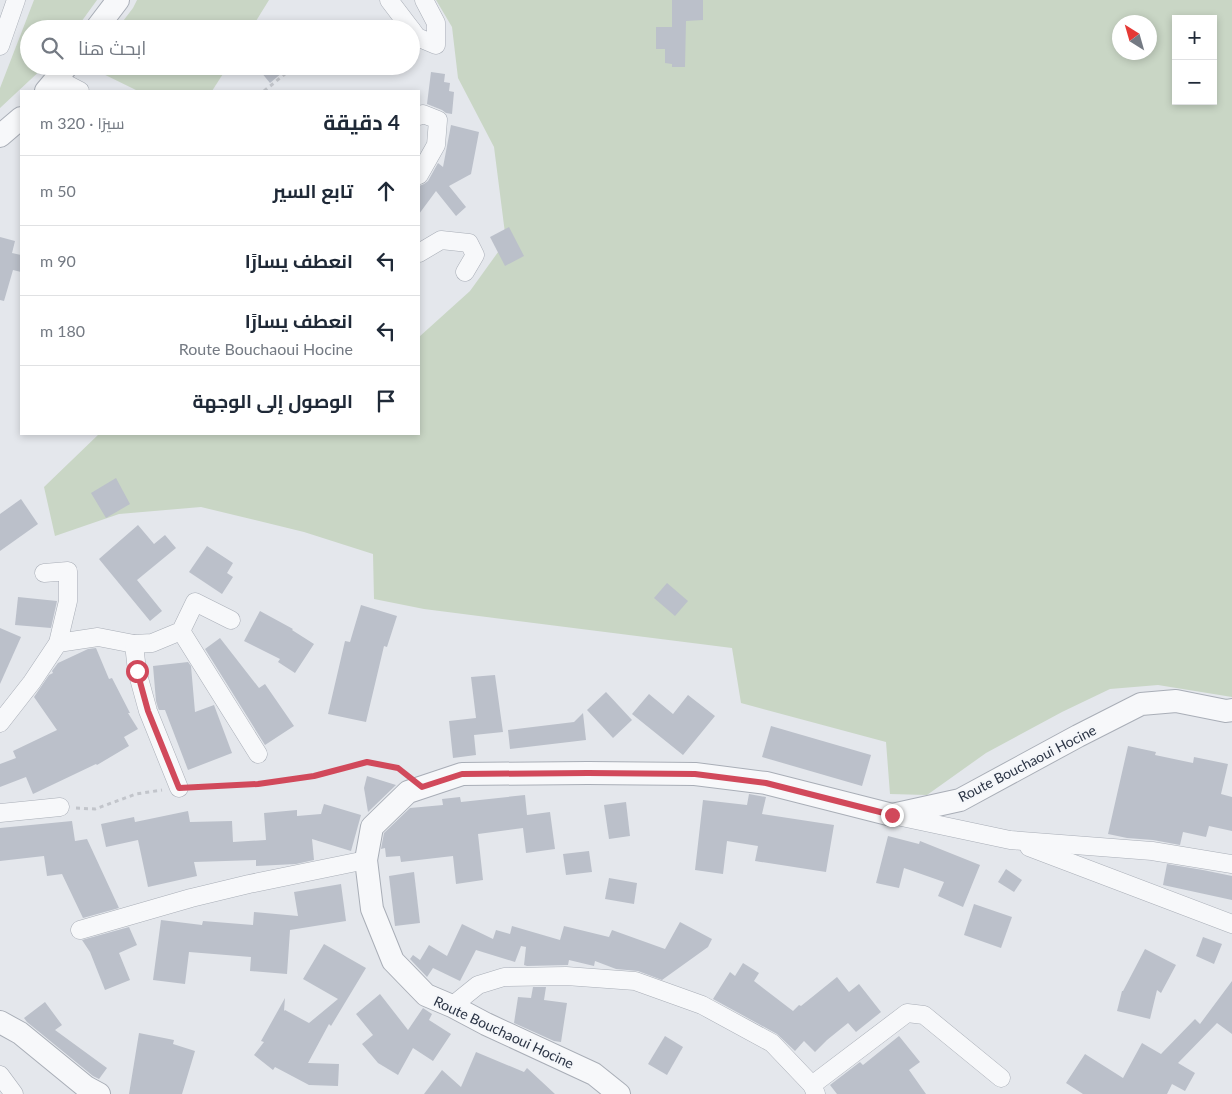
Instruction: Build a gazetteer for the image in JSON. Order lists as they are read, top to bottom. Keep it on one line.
{"streets":{"street":["Route Bouchaoui Hocine"]},"north":"top left","page":{"map_buttons":["+","−"],"search":"ابحث هنا","heading":["4 دقيقة","سيرًا · 320 m"],"list":[["تابع السير","50 m"],["انعطف يسارًا","90 m"],["انعطف يسارًا","Route Bouchaoui Hocine","180 m"],"الوصول إلى الوجهة"]}}
